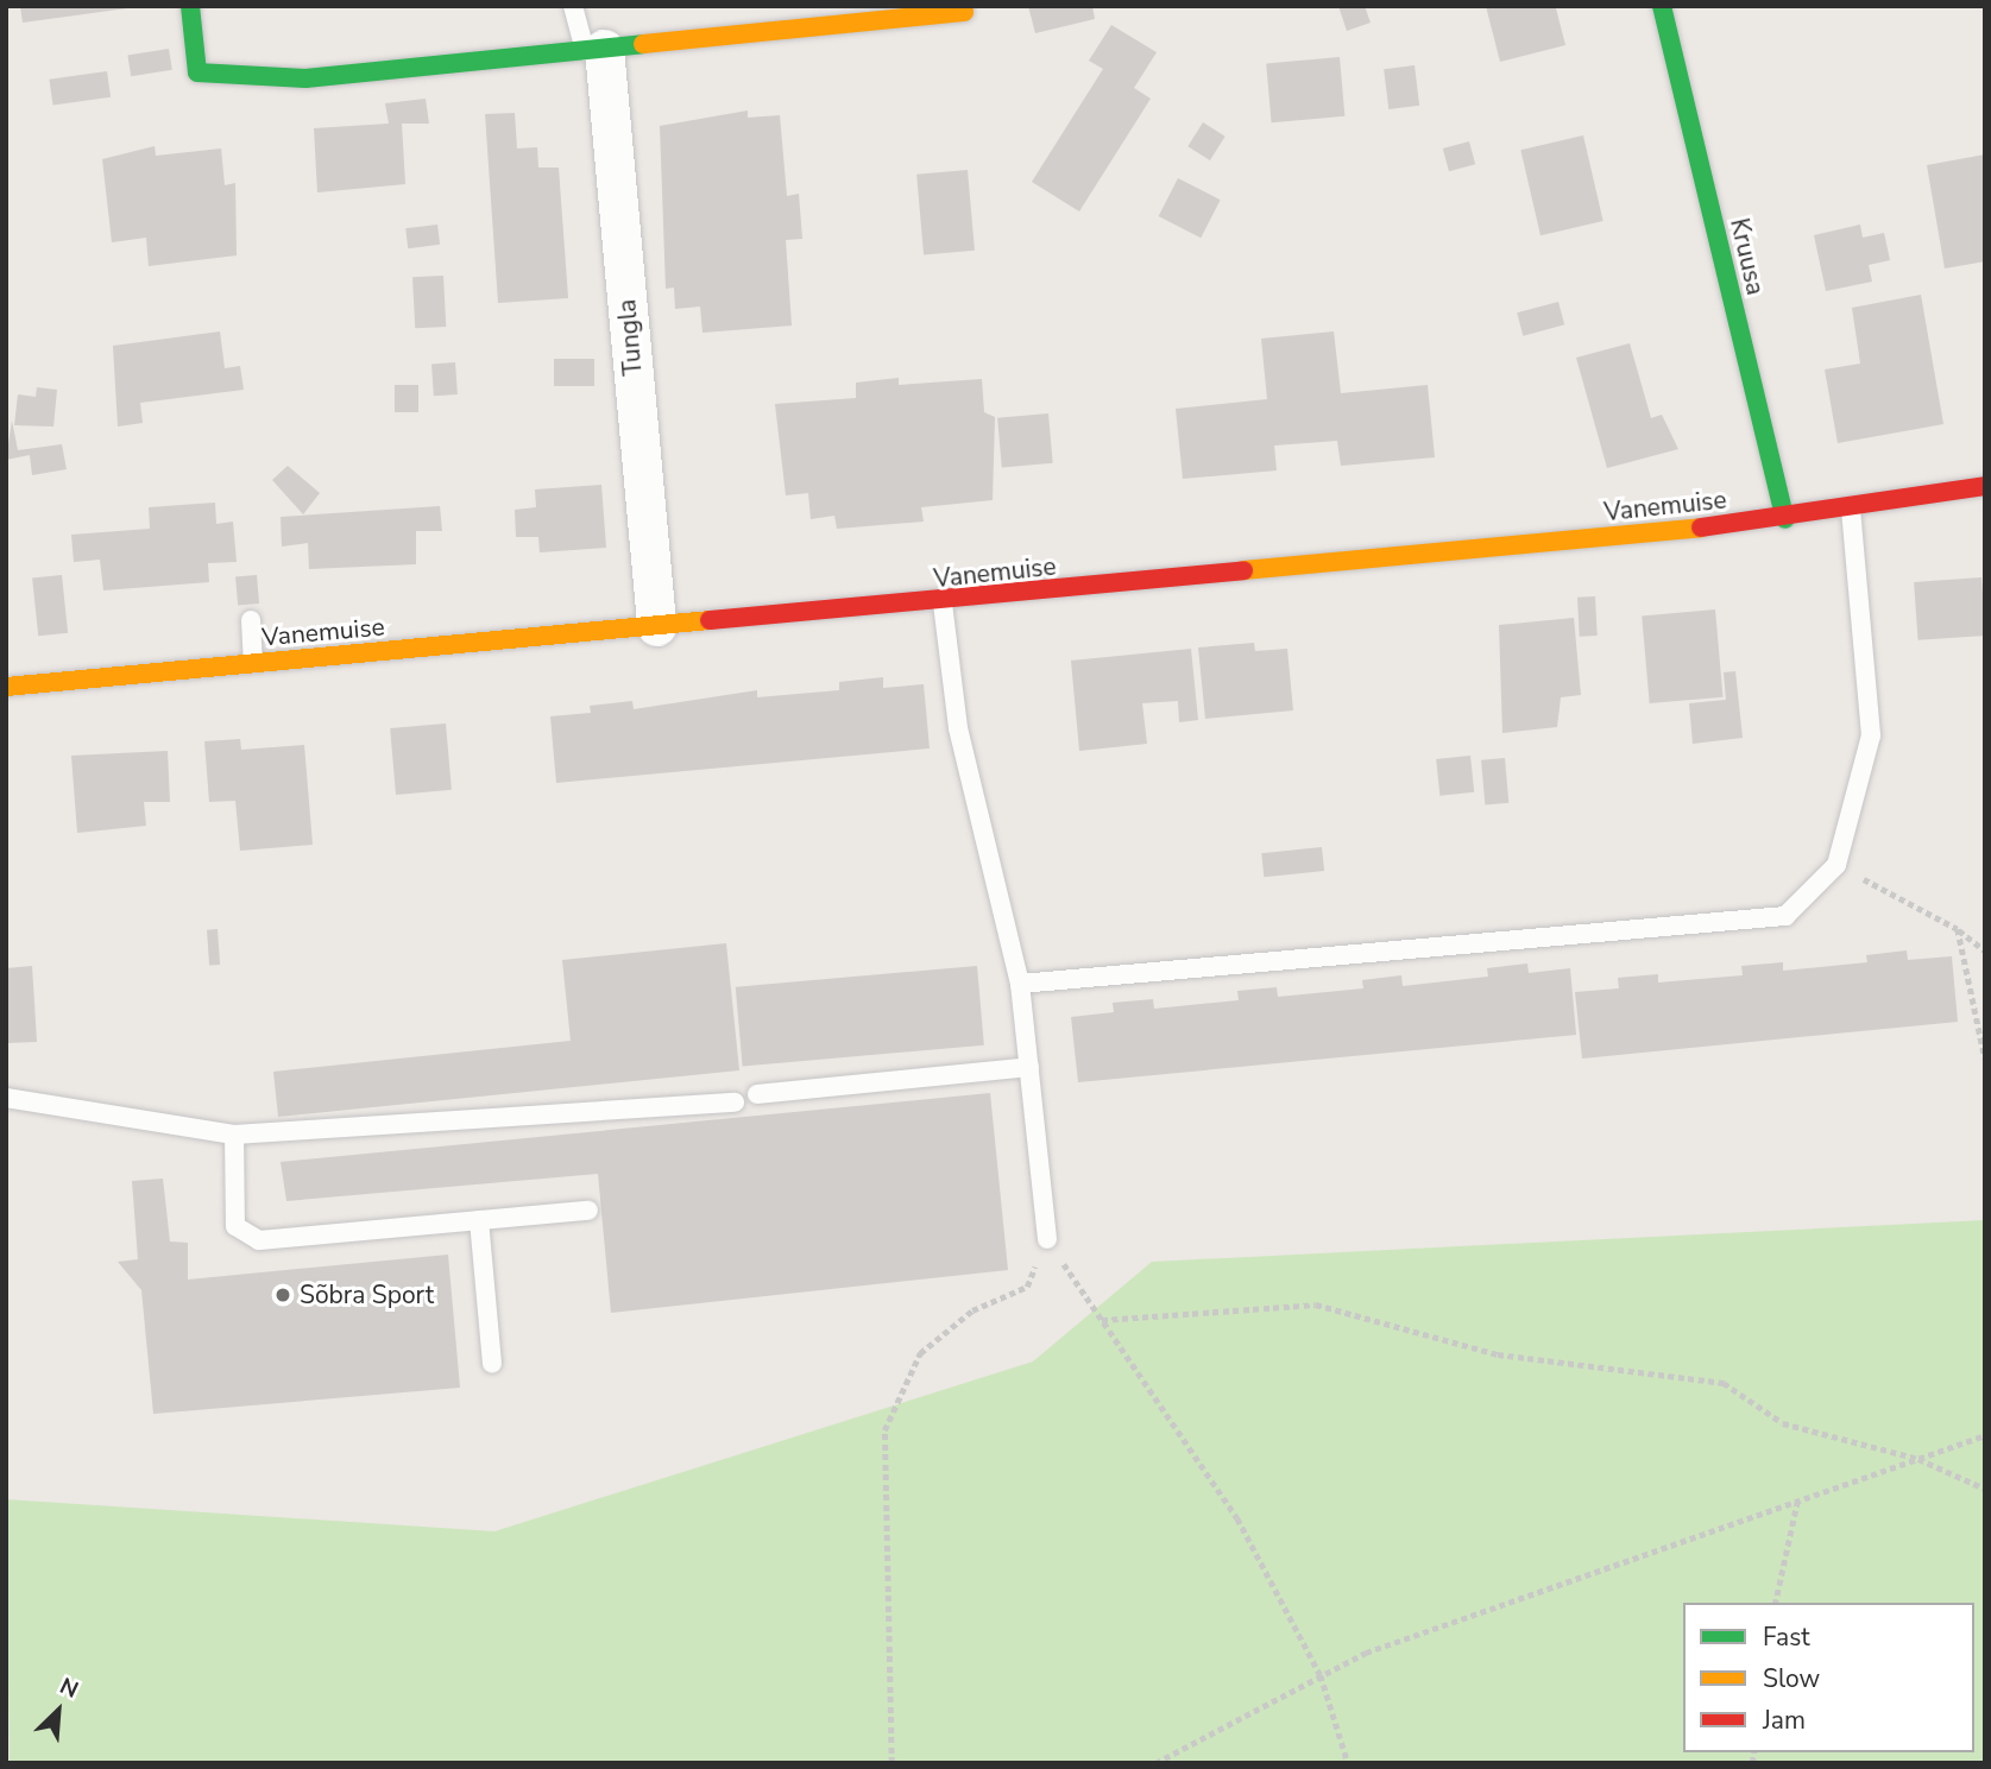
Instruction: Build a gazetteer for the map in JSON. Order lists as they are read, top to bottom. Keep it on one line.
{"streets":{"street":["Kruusa","Tungla","Vanemuise"]},"crossings":[["Kruusa","Vanemuise"],["Tungla","Vanemuise"]],"places":["Sõbra Sport"],"legend":["Fast","Slow","Jam"],"north":"top right"}
